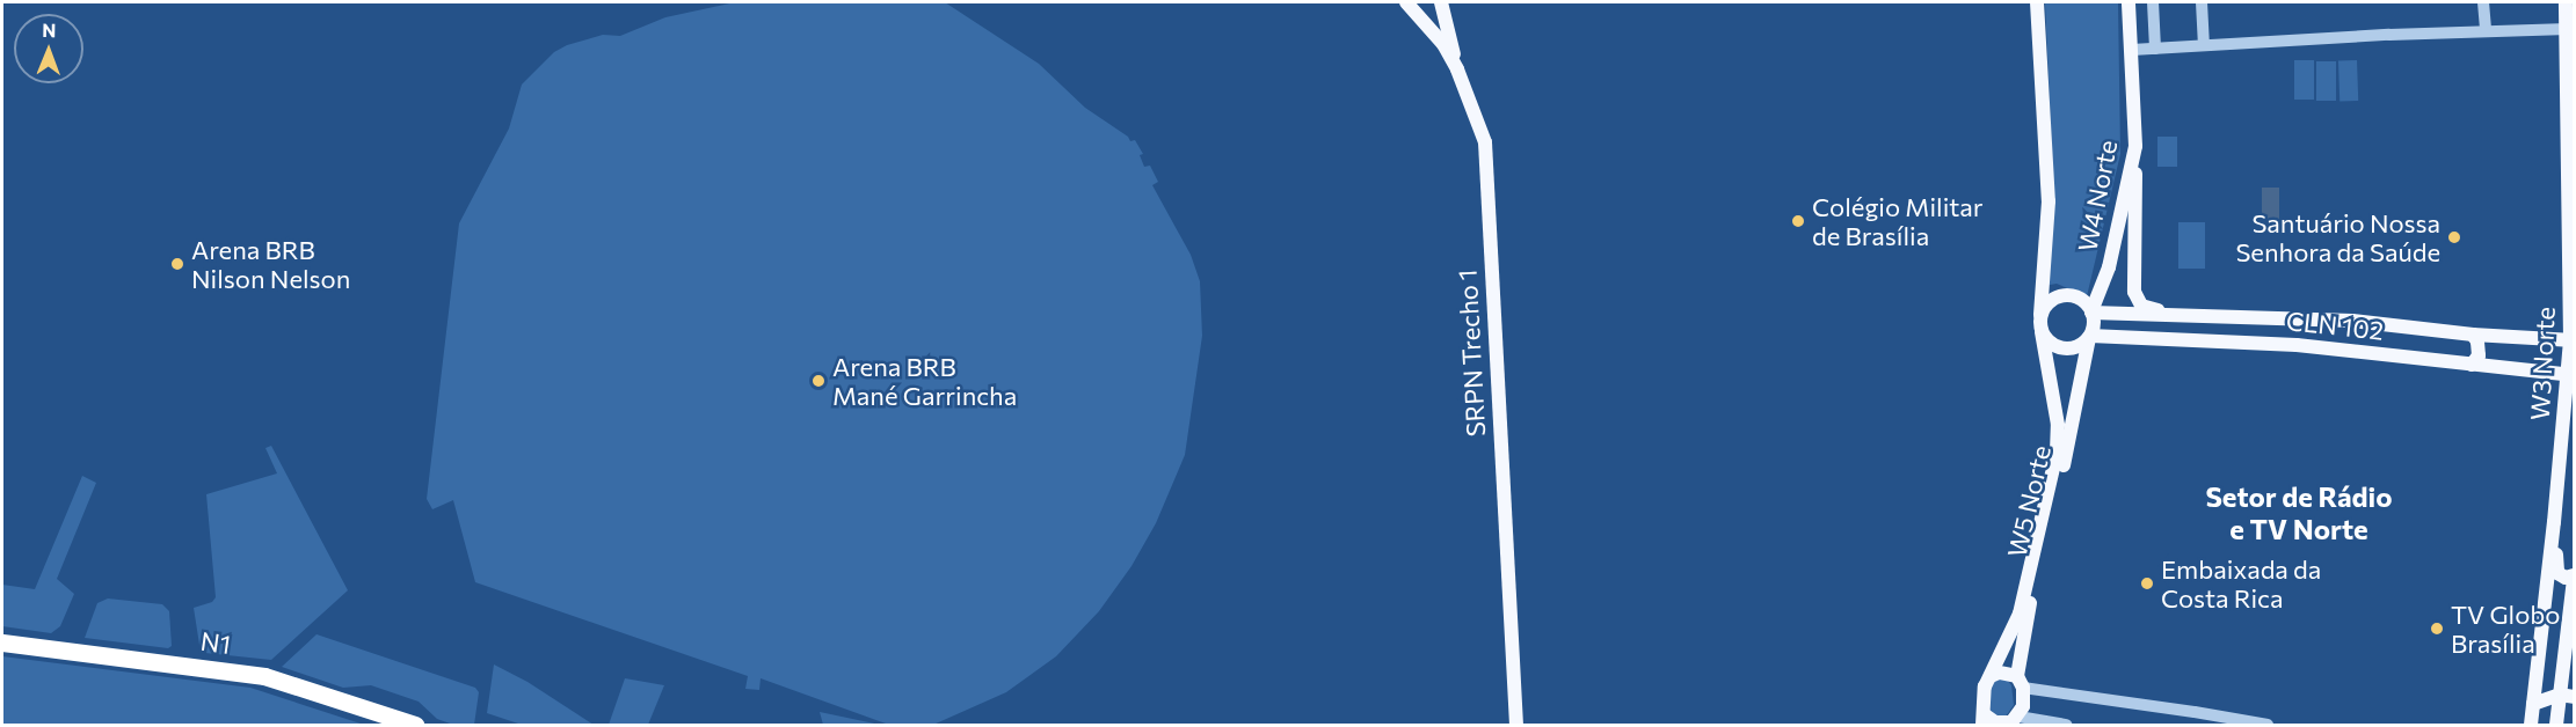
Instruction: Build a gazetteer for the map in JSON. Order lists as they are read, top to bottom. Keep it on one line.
{"streets":{"highway":["N1"],"main road":["W4 Norte","CLN 102","SRPN Trecho 1","W3 Norte","W5 Norte"]},"crossings":[["W4 Norte","CLN 102"],["W4 Norte","W5 Norte"],["CLN 102","W3 Norte"],["CLN 102","W5 Norte"]],"districts":["Setor de Rádio e TV Norte"],"places":["Colégio Militar de Brasília","Santuário Nossa Senhora da Saúde","Arena BRB Nilson Nelson","Arena BRB Mané Garrincha","Embaixada da Costa Rica","TV Globo Brasília"],"north":"top"}
